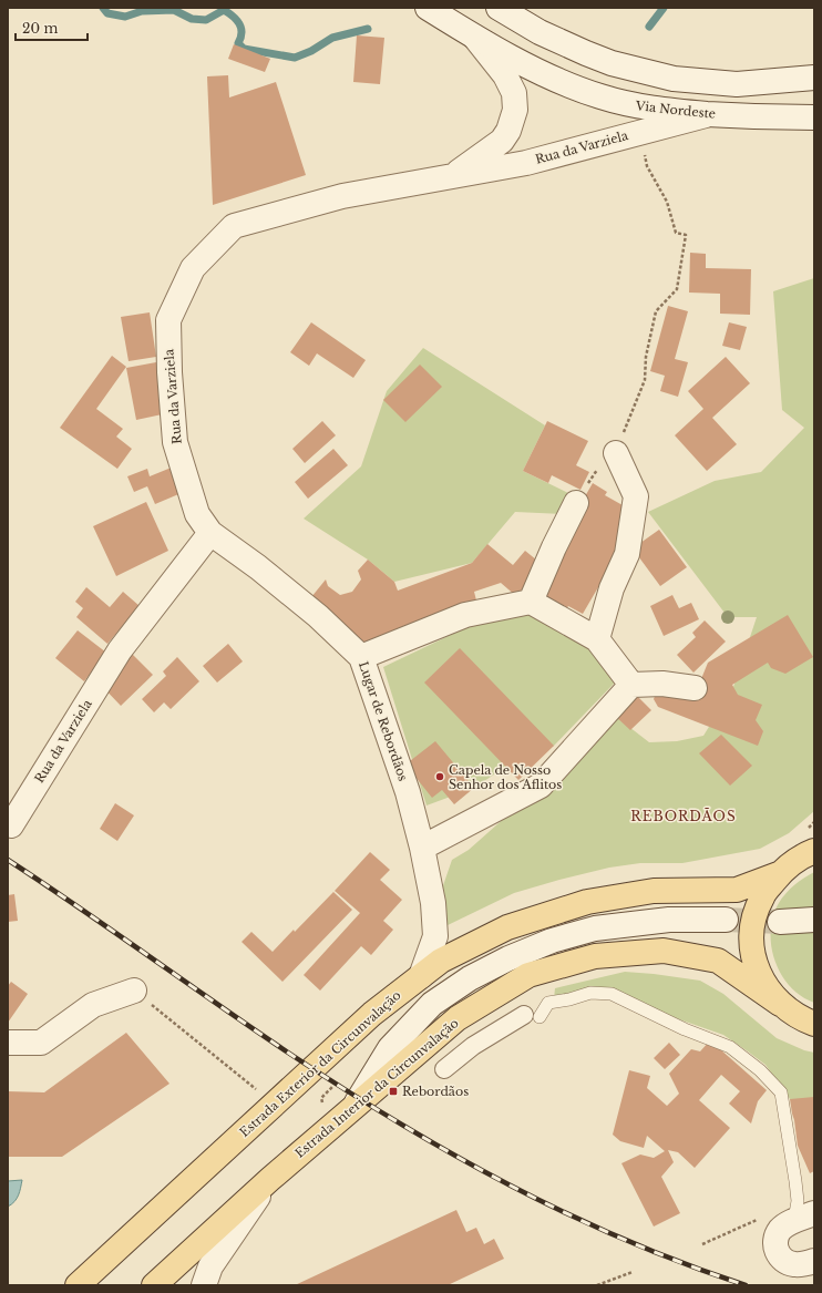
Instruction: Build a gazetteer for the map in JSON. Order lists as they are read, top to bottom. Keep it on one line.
{"streets":{"main road":["Estrada Exterior da Circunvalação","Estrada Interior da Circunvalação"],"street":["Via Nordeste","Rua da Varziela","Lugar de Rebordãos"]},"crossings":[["Via Nordeste","Rua da Varziela"],["Rua da Varziela","Lugar de Rebordãos"],["Lugar de Rebordãos","Estrada Exterior da Circunvalação"]],"districts":["REBORDÃOS"],"places":{"other":["Capela de Nosso Senhor dos Aflitos"],"transit":["Rebordãos"]},"scale_bar":"20 m"}
